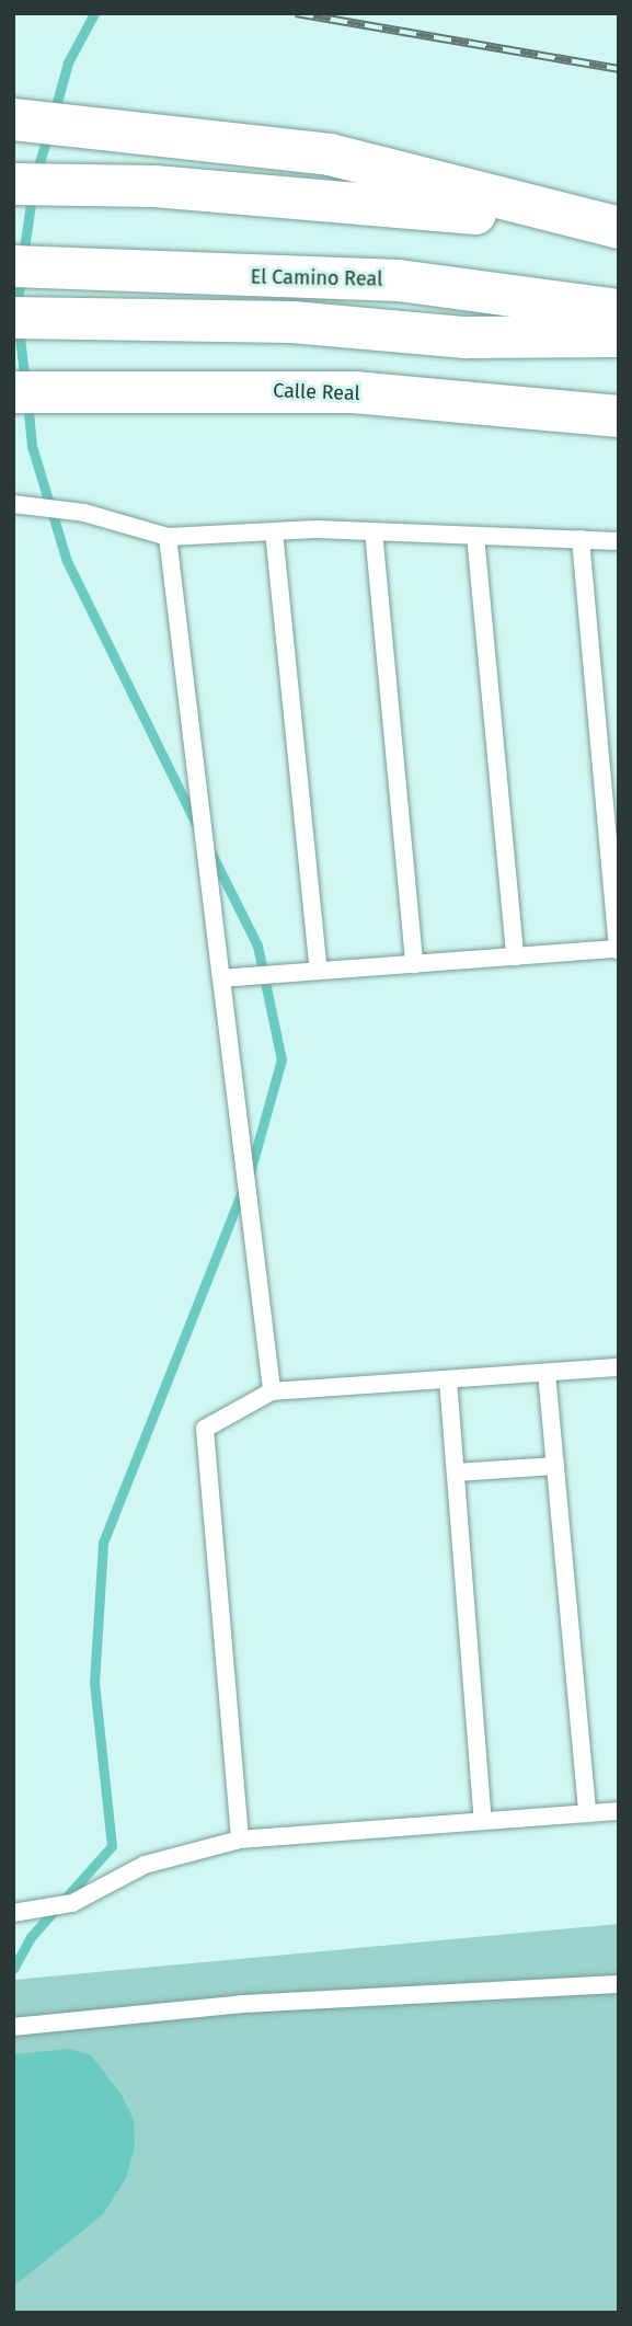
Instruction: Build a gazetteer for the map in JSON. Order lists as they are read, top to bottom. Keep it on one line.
{"streets":{"main road":["El Camino Real","Calle Real"]}}
